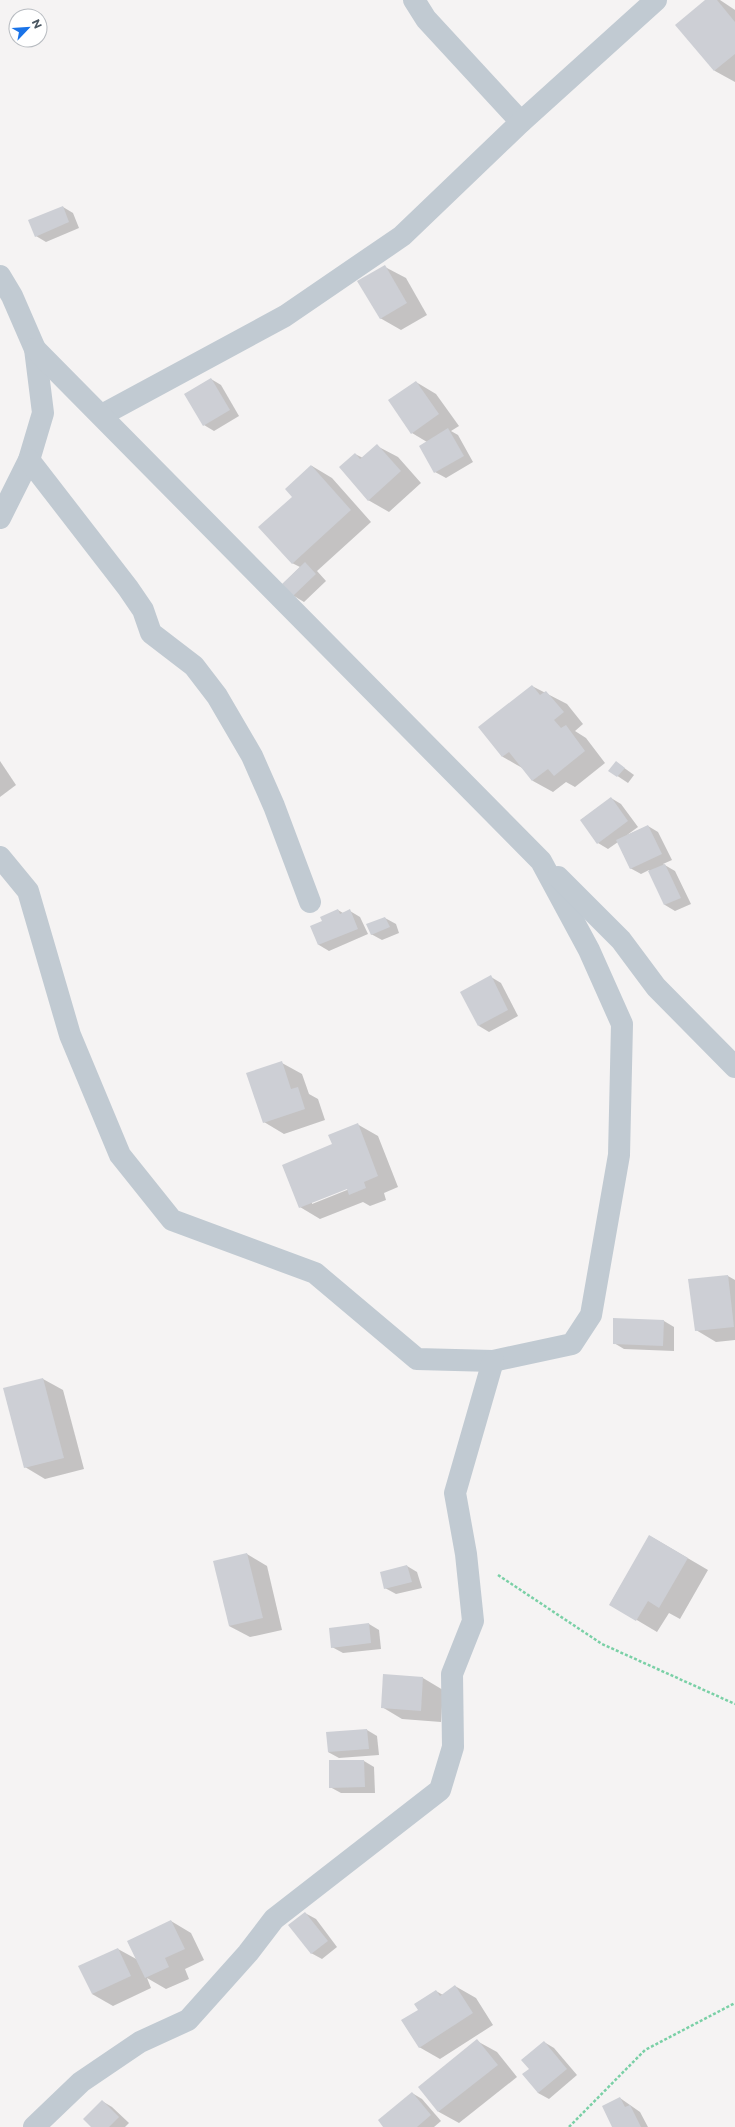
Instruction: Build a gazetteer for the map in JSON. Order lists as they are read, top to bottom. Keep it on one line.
{"north":"top right"}
